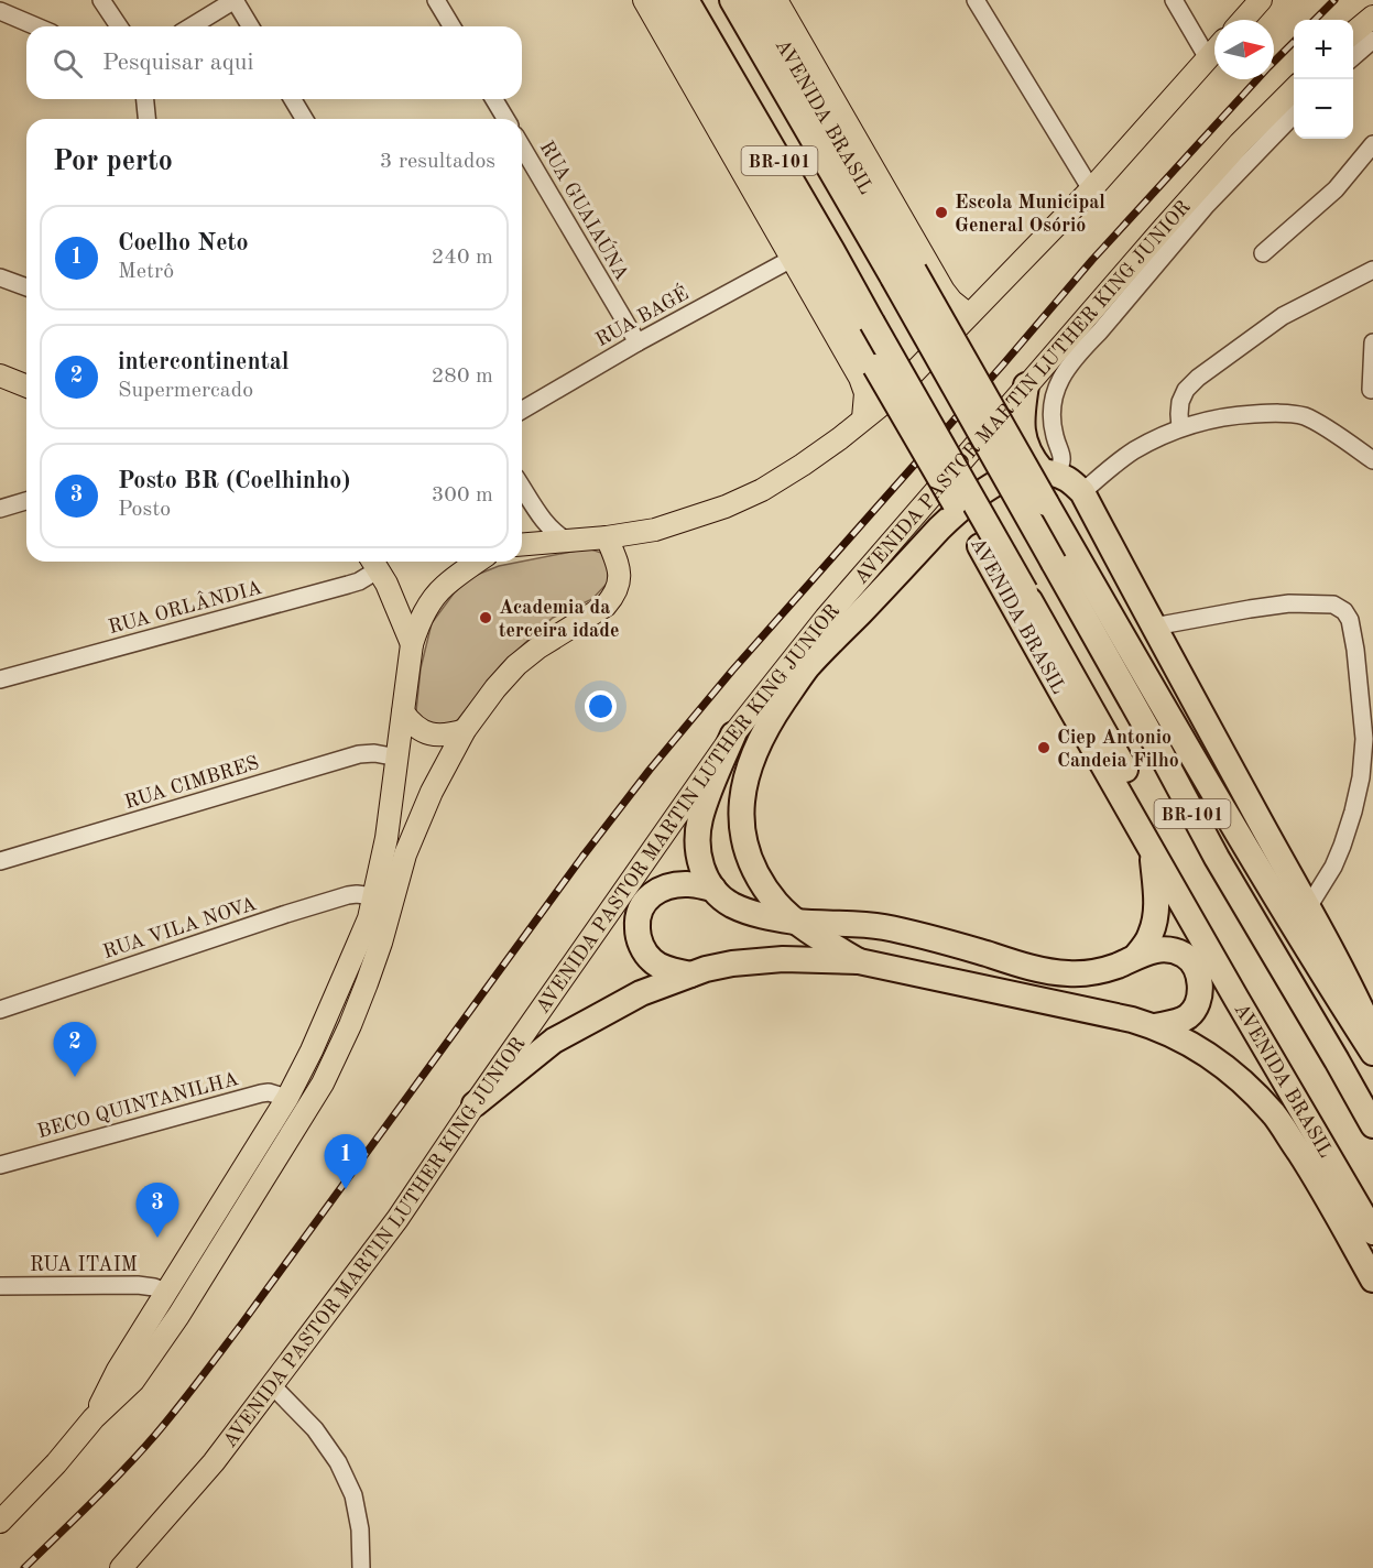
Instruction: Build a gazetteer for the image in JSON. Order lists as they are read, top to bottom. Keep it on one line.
{"streets":{"highway":["AVENIDA BRASIL","BR-101"],"main road":["AVENIDA PASTOR MARTIN LUTHER KING JUNIOR"],"street":["RUA GUAIAÚNA","RUA BAGÉ","RUA ORLÂNDIA","RUA CIMBRES","RUA VILA NOVA","BECO QUINTANILHA","RUA ITAIM"]},"crossings":[["RUA GUAIAÚNA","RUA BAGÉ"]],"places":["Escola Municipal General Osório","Academia da terceira idade","Ciep Antonio Candeia Filho"],"north":"right","page":{"map_buttons":["+","−"],"search":"Pesquisar aqui","heading":["Por perto","3 resultados"],"list":[{"mark":"1","name":"Coelho Neto","note":"Metrô","value":"240 m"},{"mark":"2","name":"intercontinental","note":"Supermercado","value":"280 m"},{"mark":"3","name":"Posto BR (Coelhinho)","note":"Posto","value":"300 m"}],"pins":["2","1","3"]}}
